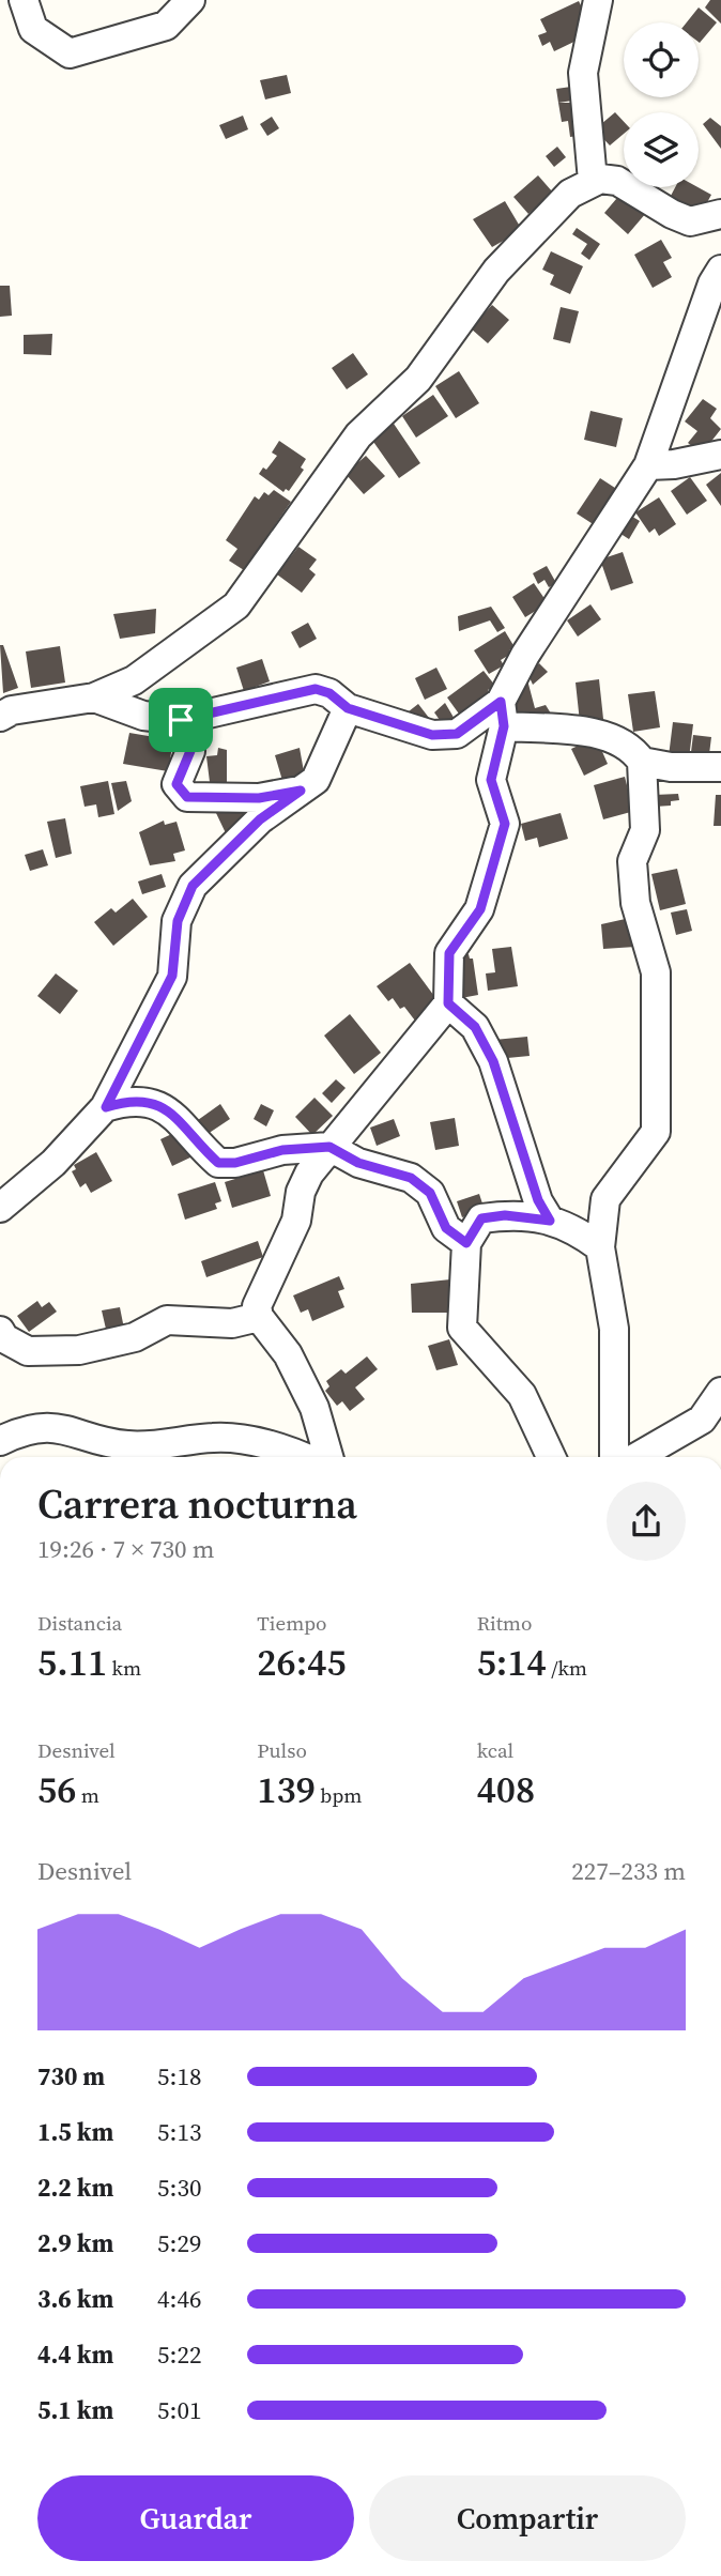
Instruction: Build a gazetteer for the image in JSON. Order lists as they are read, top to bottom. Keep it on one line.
{"page":{"heading":["Carrera nocturna","19:26 · 7 × 730 m"],"stats":[["Distancia","5.11 km"],["Tiempo","26:45"],["Ritmo","5:14 /km"],["Desnivel","56 m"],["Pulso","139 bpm"],["kcal","408"]],"chart":["Desnivel","227–233 m"],"list":[{"name":"730 m","note":"5:18"},{"name":"1.5 km","note":"5:13"},{"name":"2.2 km","note":"5:30"},{"name":"2.9 km","note":"5:29"},{"name":"3.6 km","note":"4:46"},{"name":"4.4 km","note":"5:22"},{"name":"5.1 km","note":"5:01"}],"buttons":["Guardar","Compartir"]}}
